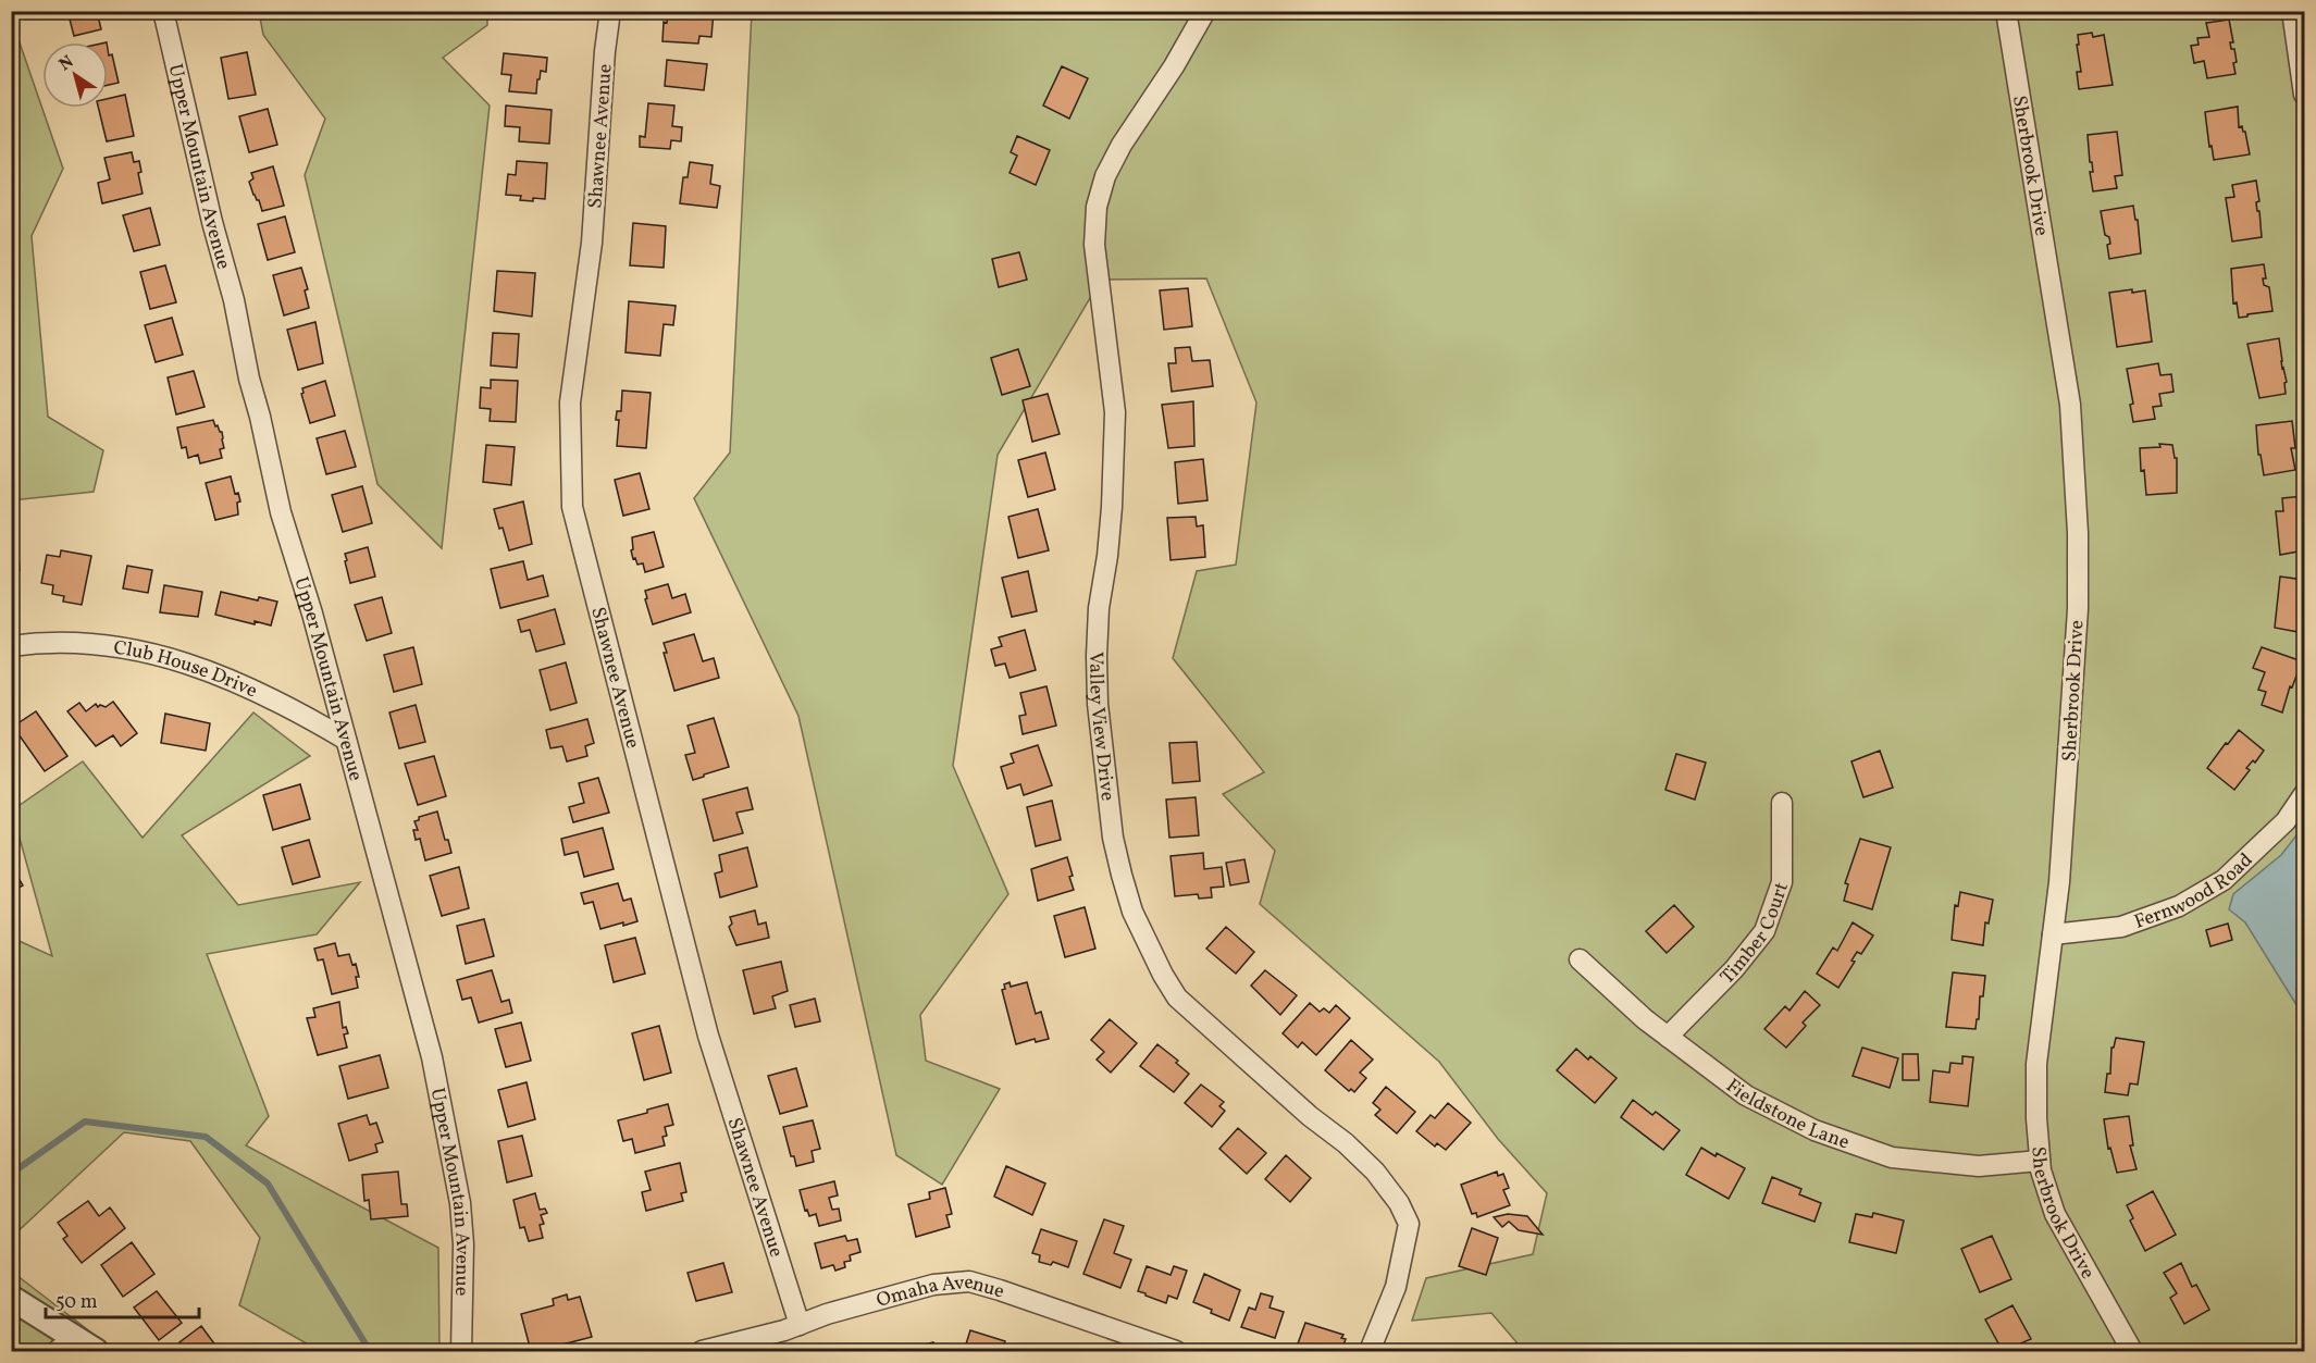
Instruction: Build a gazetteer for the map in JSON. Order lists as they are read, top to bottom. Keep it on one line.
{"streets":{"street":["Shawnee Avenue","Sherbrook Drive","Upper Mountain Avenue","Club House Drive","Valley View Drive","Fernwood Road","Timber Court","Fieldstone Lane","Omaha Avenue"]},"crossings":[["Shawnee Avenue","Omaha Avenue"],["Sherbrook Drive","Fernwood Road"],["Sherbrook Drive","Fieldstone Lane"],["Upper Mountain Avenue","Club House Drive"],["Timber Court","Fieldstone Lane"]],"scale_bar":"50 m","north":"top left"}
